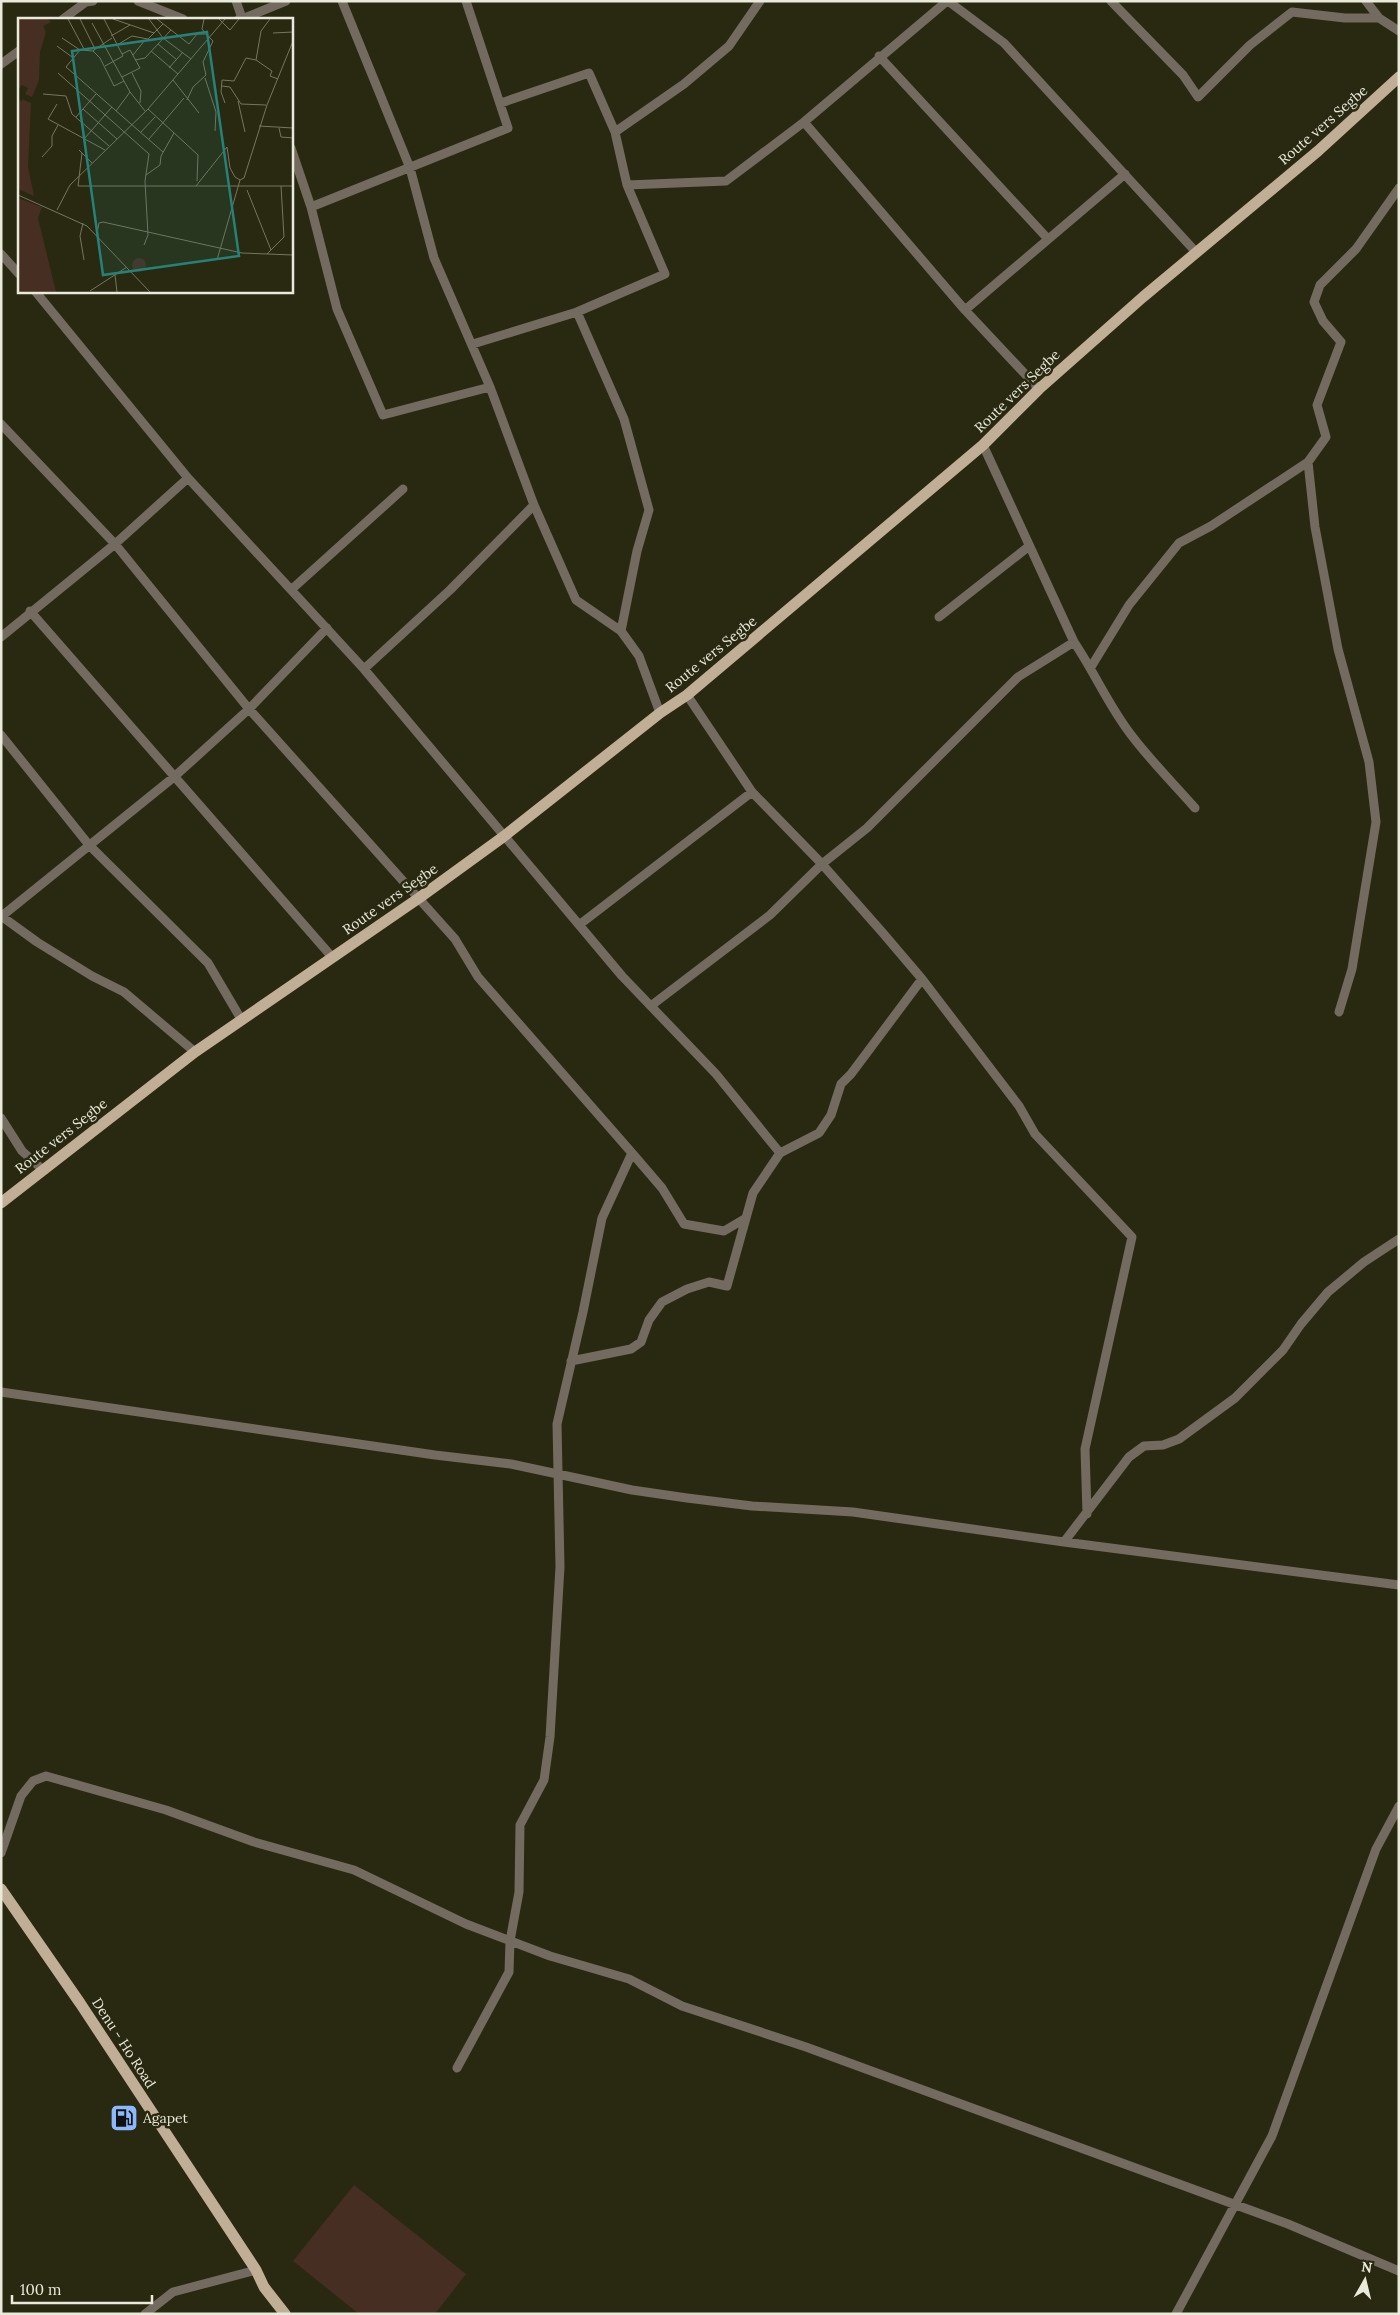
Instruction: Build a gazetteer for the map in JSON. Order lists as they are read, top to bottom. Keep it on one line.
{"streets":{"main road":["Route vers Segbe","Denu - Ho Road"]},"places":{"fuel station":["Agapet"]},"scale_bar":"100 m","north":"top"}
